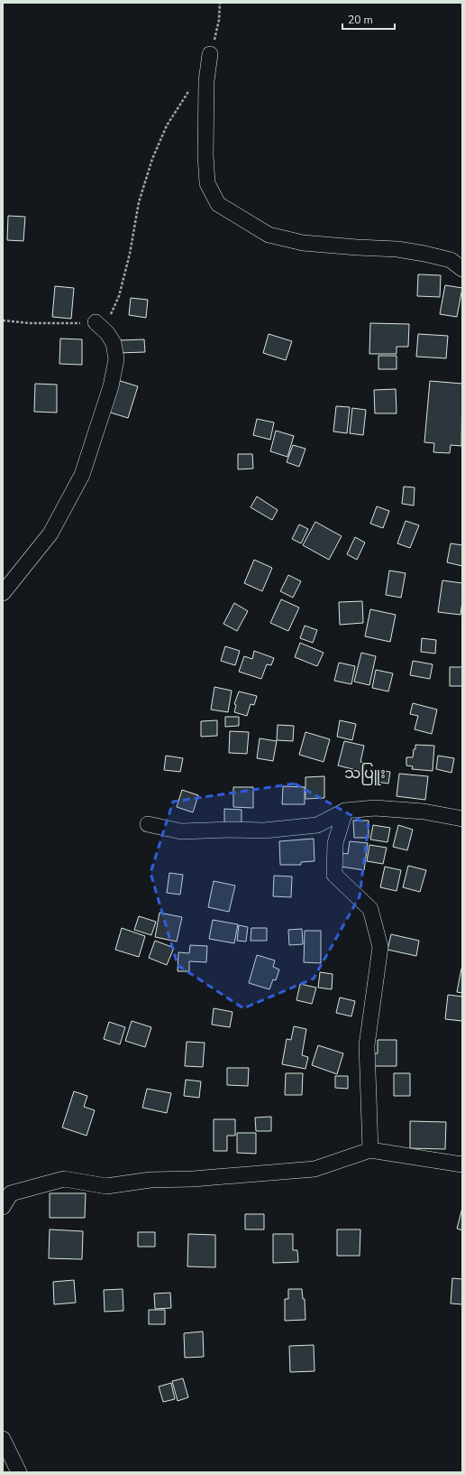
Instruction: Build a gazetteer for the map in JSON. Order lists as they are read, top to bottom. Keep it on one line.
{"districts":["သပြူး"],"scale_bar":"20 m"}
